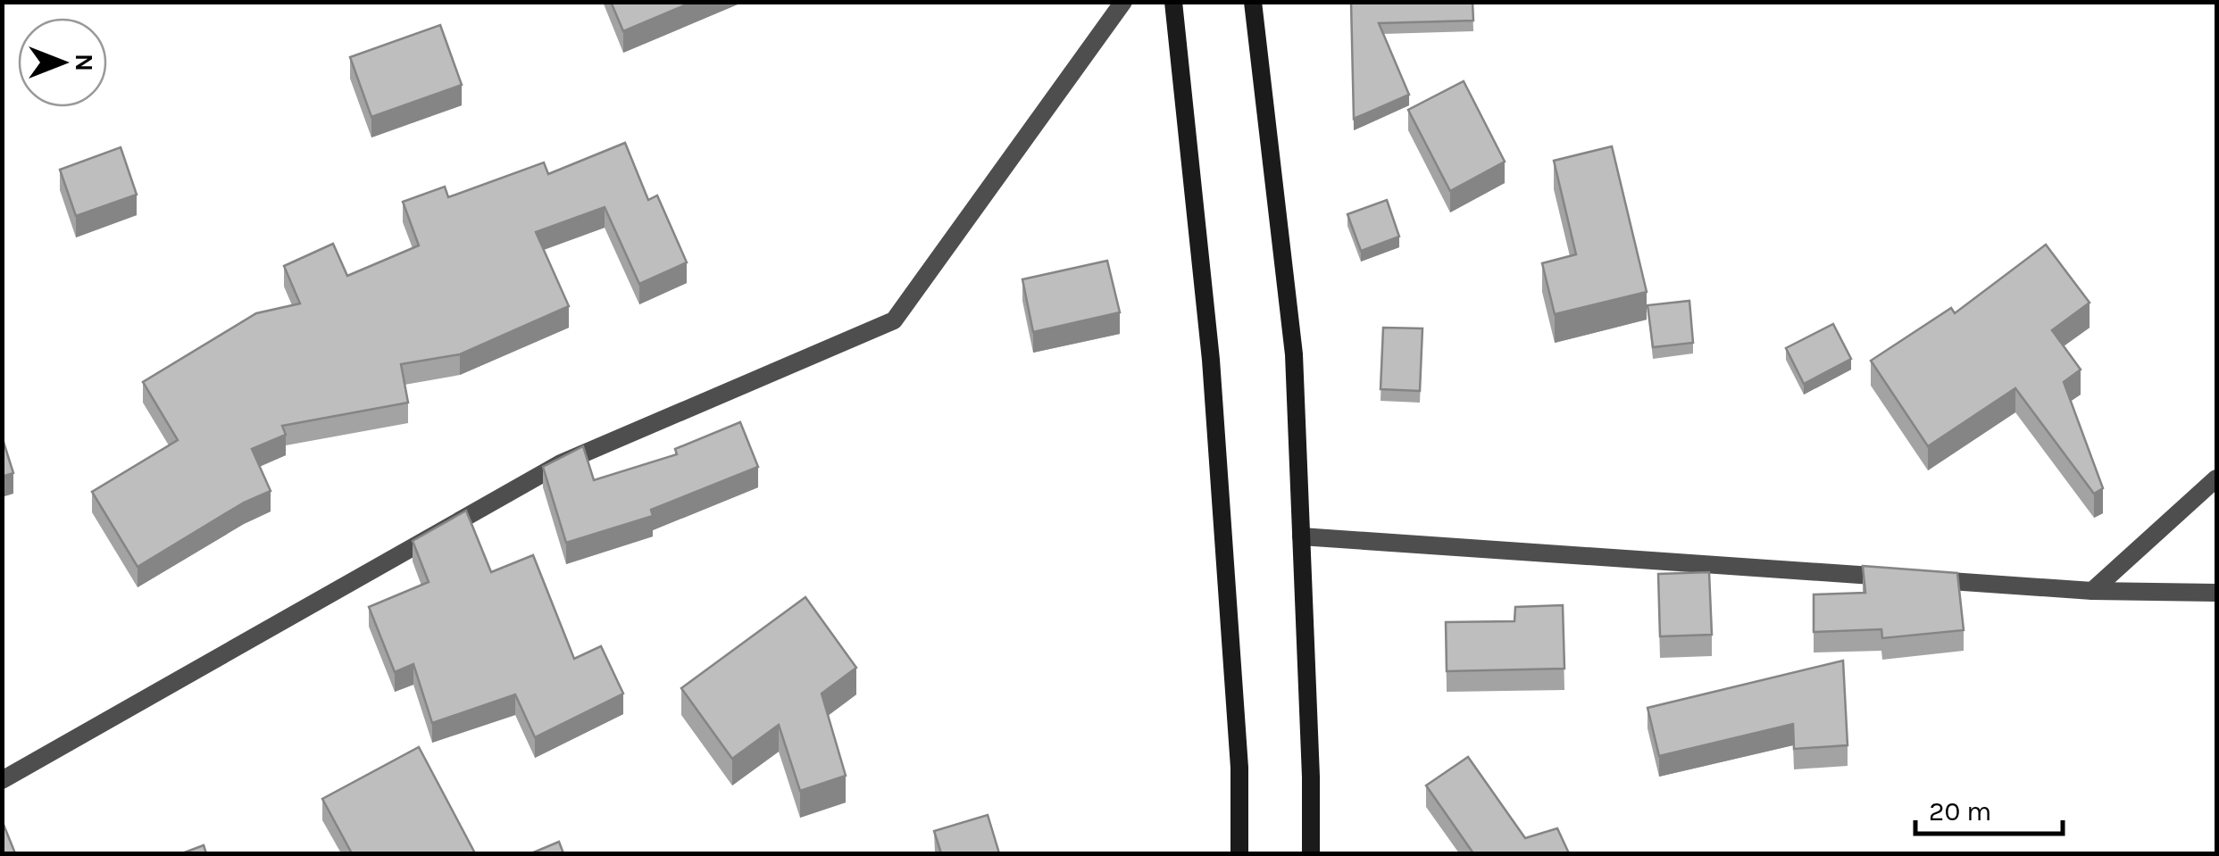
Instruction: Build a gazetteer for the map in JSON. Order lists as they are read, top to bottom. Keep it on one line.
{"scale_bar":"20 m","north":"right"}
